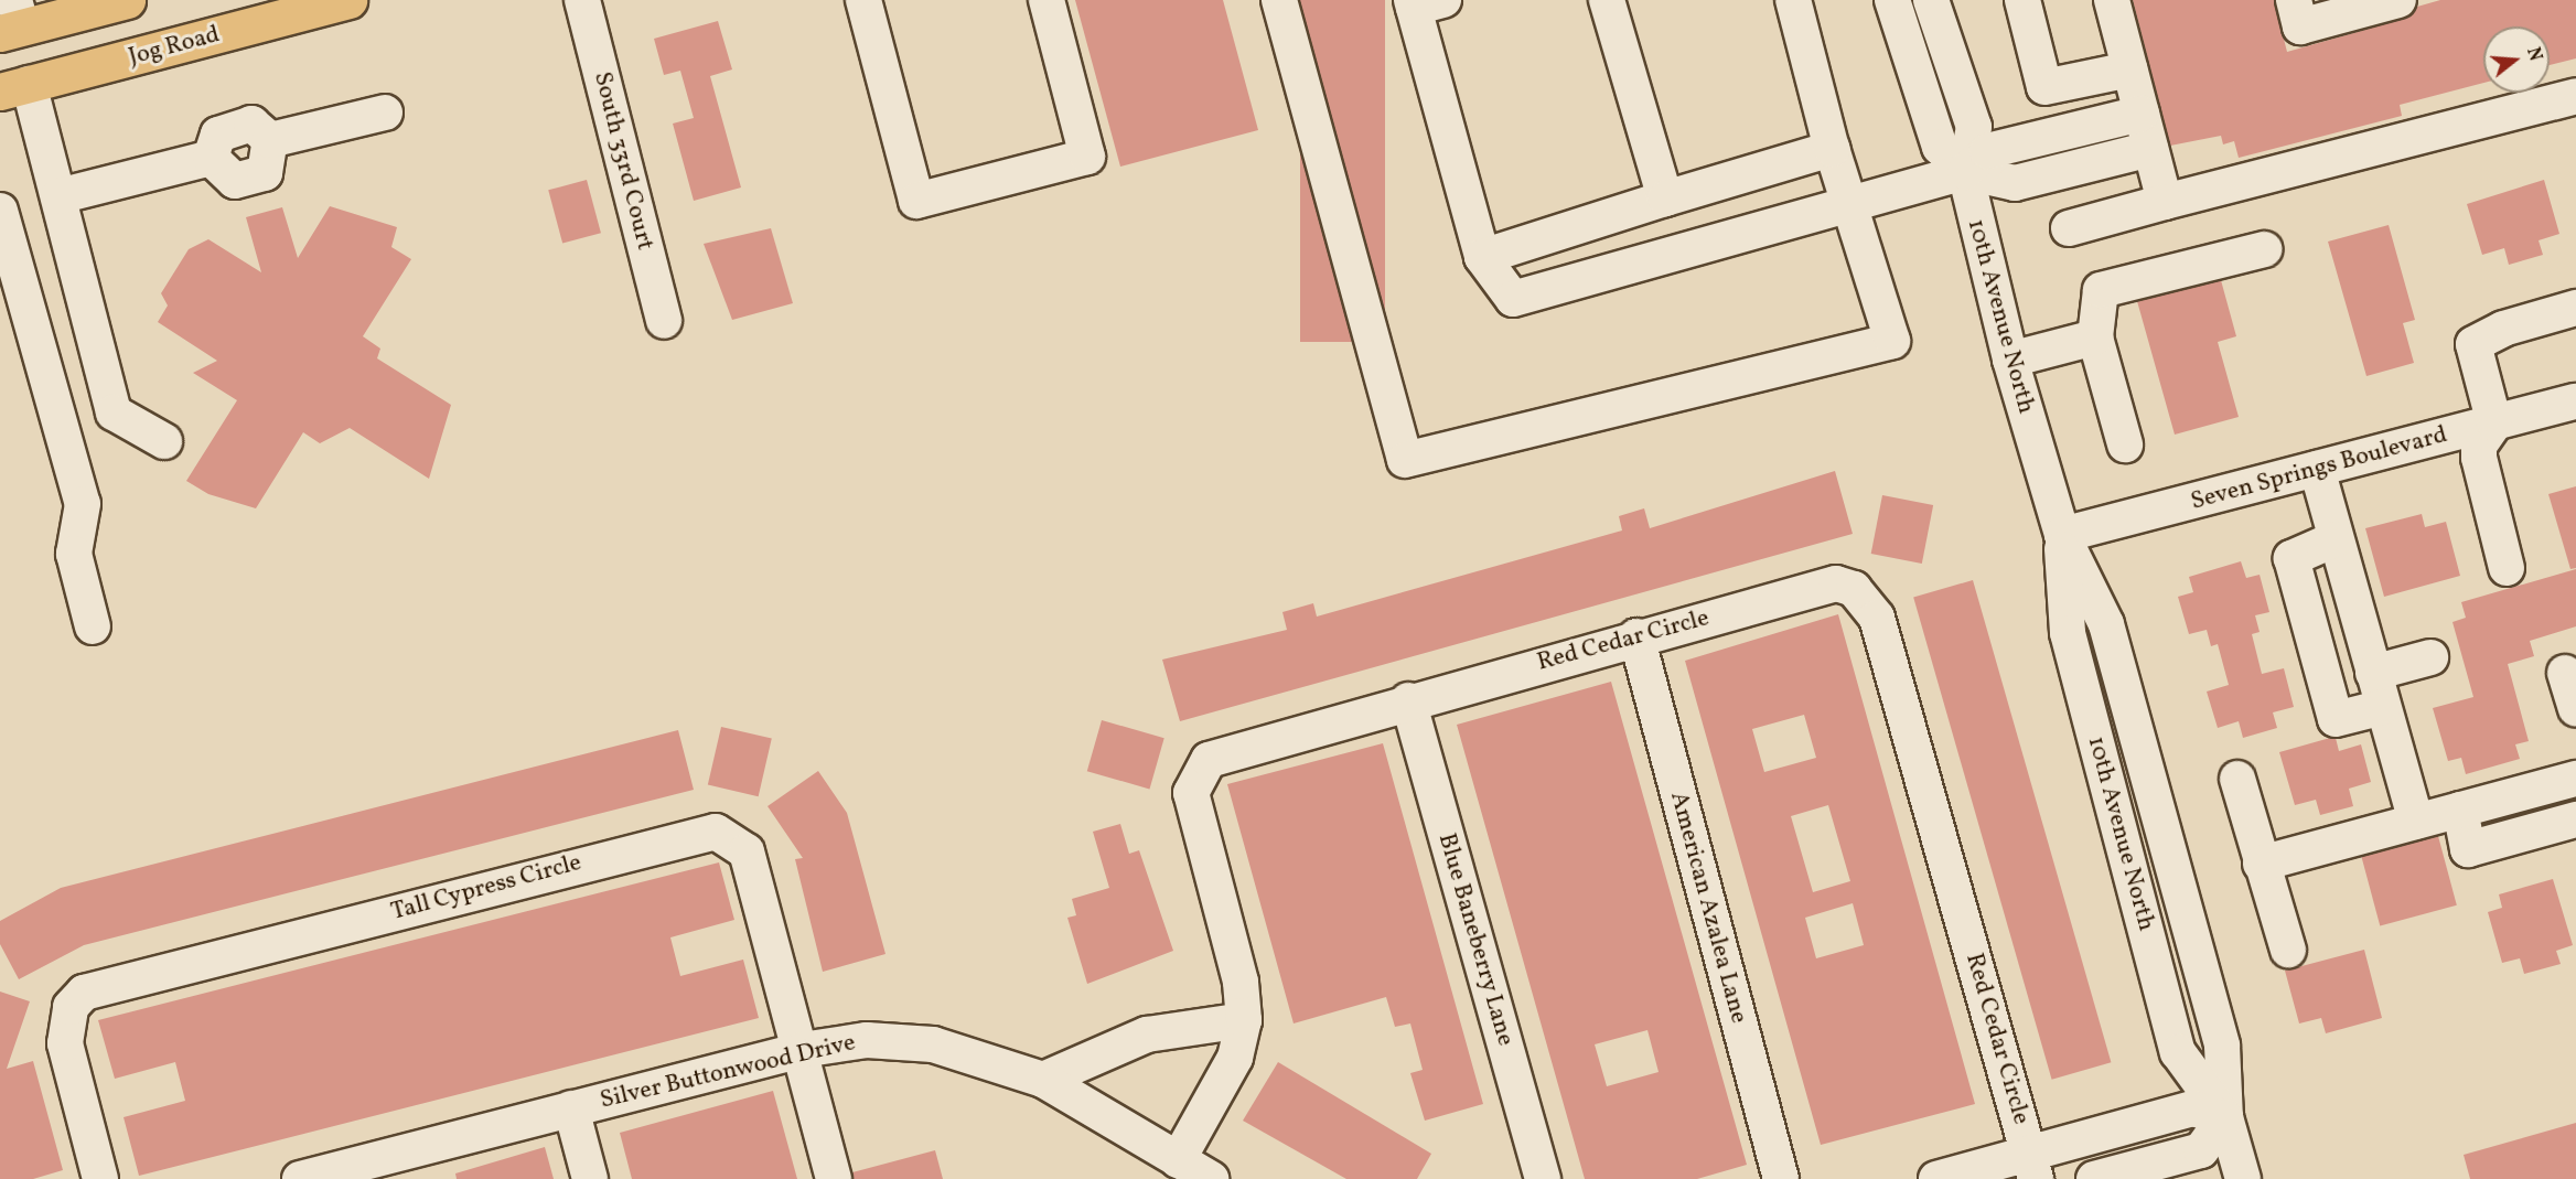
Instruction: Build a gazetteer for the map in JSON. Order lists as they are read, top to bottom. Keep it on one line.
{"streets":{"main road":["Jog Road"],"street":["South 33rd Court","10th Avenue North","Seven Springs Boulevard","Red Cedar Circle","Tall Cypress Circle","American Azalea Lane","Blue Baneberry Lane","Silver Buttonwood Drive"]},"crossings":[["10th Avenue North","Seven Springs Boulevard"],["Red Cedar Circle","American Azalea Lane"],["Red Cedar Circle","Blue Baneberry Lane"],["Red Cedar Circle","Silver Buttonwood Drive"],["Tall Cypress Circle","Silver Buttonwood Drive"]],"north":"right"}
